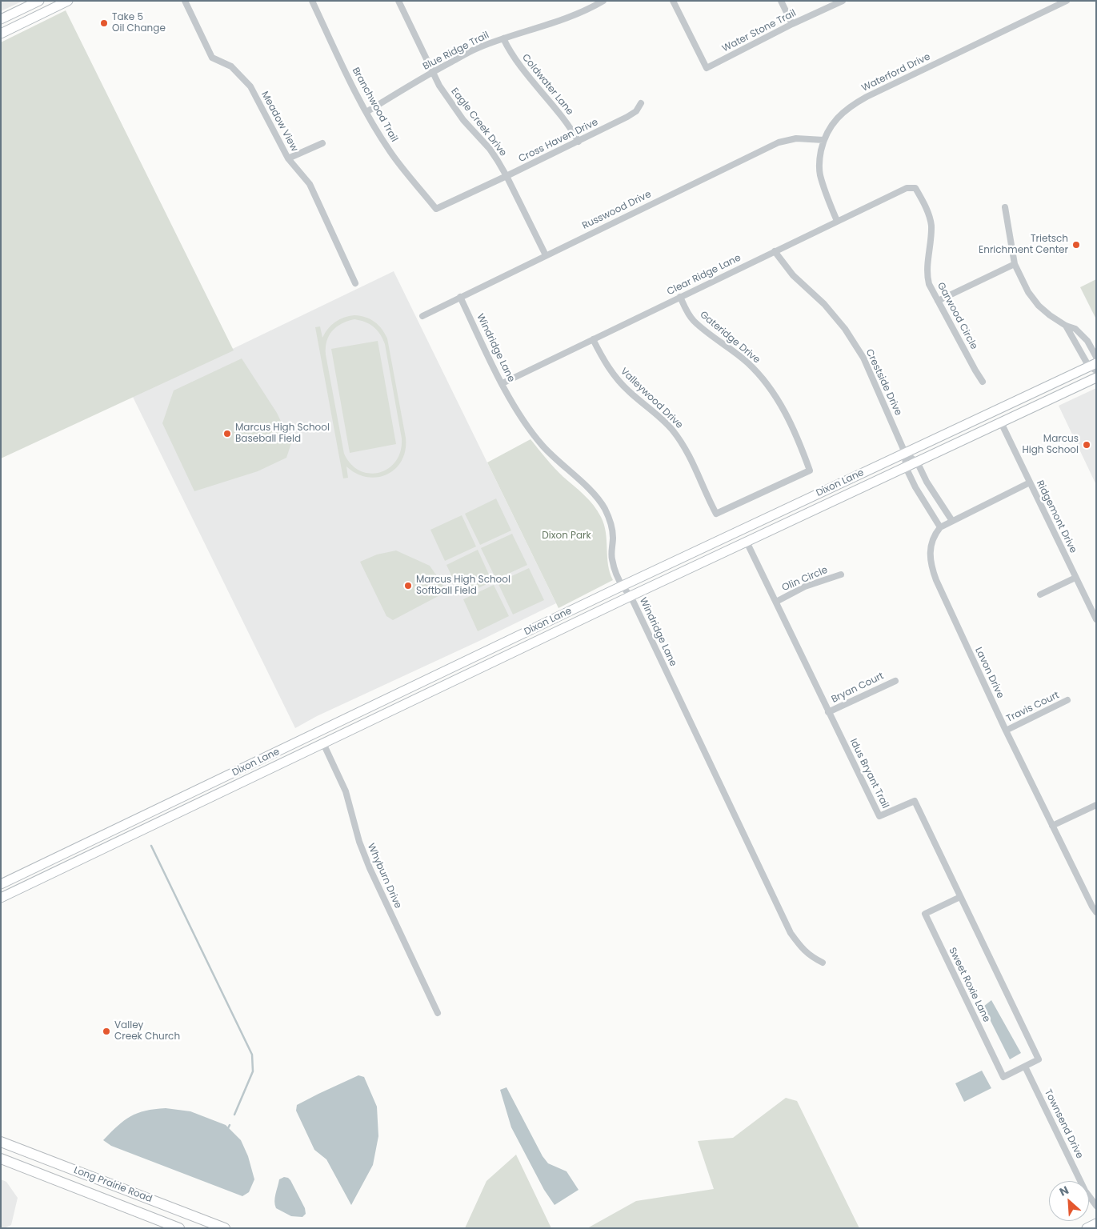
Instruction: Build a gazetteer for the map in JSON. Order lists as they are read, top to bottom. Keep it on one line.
{"streets":{"main road":["Dixon Lane","Long Prairie Road"],"street":["Water Stone Trail","Blue Ridge Trail","Waterford Drive","Coldwater Lane","Branchwood Trail","Meadow View","Eagle Creek Drive","Cross Haven Drive","Russwood Drive","Clear Ridge Lane","Garwood Circle","Gateridge Drive","Windridge Lane","Crestside Drive","Valleywood Drive","Ridgemont Drive","Olin Circle","Lavon Drive","Bryan Court","Travis Court","Idus Bryant Trail","Whyburn Drive","Sweet Roxie Lane","Townsend Drive"]},"crossings":[["Blue Ridge Trail","Coldwater Lane"],["Blue Ridge Trail","Branchwood Trail"],["Blue Ridge Trail","Eagle Creek Drive"],["Waterford Drive","Russwood Drive"],["Waterford Drive","Clear Ridge Lane"],["Coldwater Lane","Cross Haven Drive"],["Branchwood Trail","Cross Haven Drive"],["Eagle Creek Drive","Cross Haven Drive"],["Eagle Creek Drive","Russwood Drive"],["Russwood Drive","Windridge Lane"],["Clear Ridge Lane","Garwood Circle"],["Clear Ridge Lane","Gateridge Drive"],["Clear Ridge Lane","Windridge Lane"],["Clear Ridge Lane","Crestside Drive"],["Clear Ridge Lane","Valleywood Drive"],["Gateridge Drive","Valleywood Drive"],["Windridge Lane","Dixon Lane"],["Crestside Drive","Dixon Lane"],["Dixon Lane","Ridgemont Drive"],["Dixon Lane","Idus Bryant Trail"],["Dixon Lane","Whyburn Drive"],["Olin Circle","Idus Bryant Trail"],["Lavon Drive","Travis Court"],["Bryan Court","Idus Bryant Trail"],["Idus Bryant Trail","Sweet Roxie Lane"],["Idus Bryant Trail","Townsend Drive"],["Sweet Roxie Lane","Townsend Drive"]],"parks":["Dixon Park"],"places":["Take 5 Oil Change","Trietsch Enrichment Center","Marcus High School Baseball Field","Marcus High School","Marcus High School Softball Field","Valley Creek Church"],"north":"top left"}
